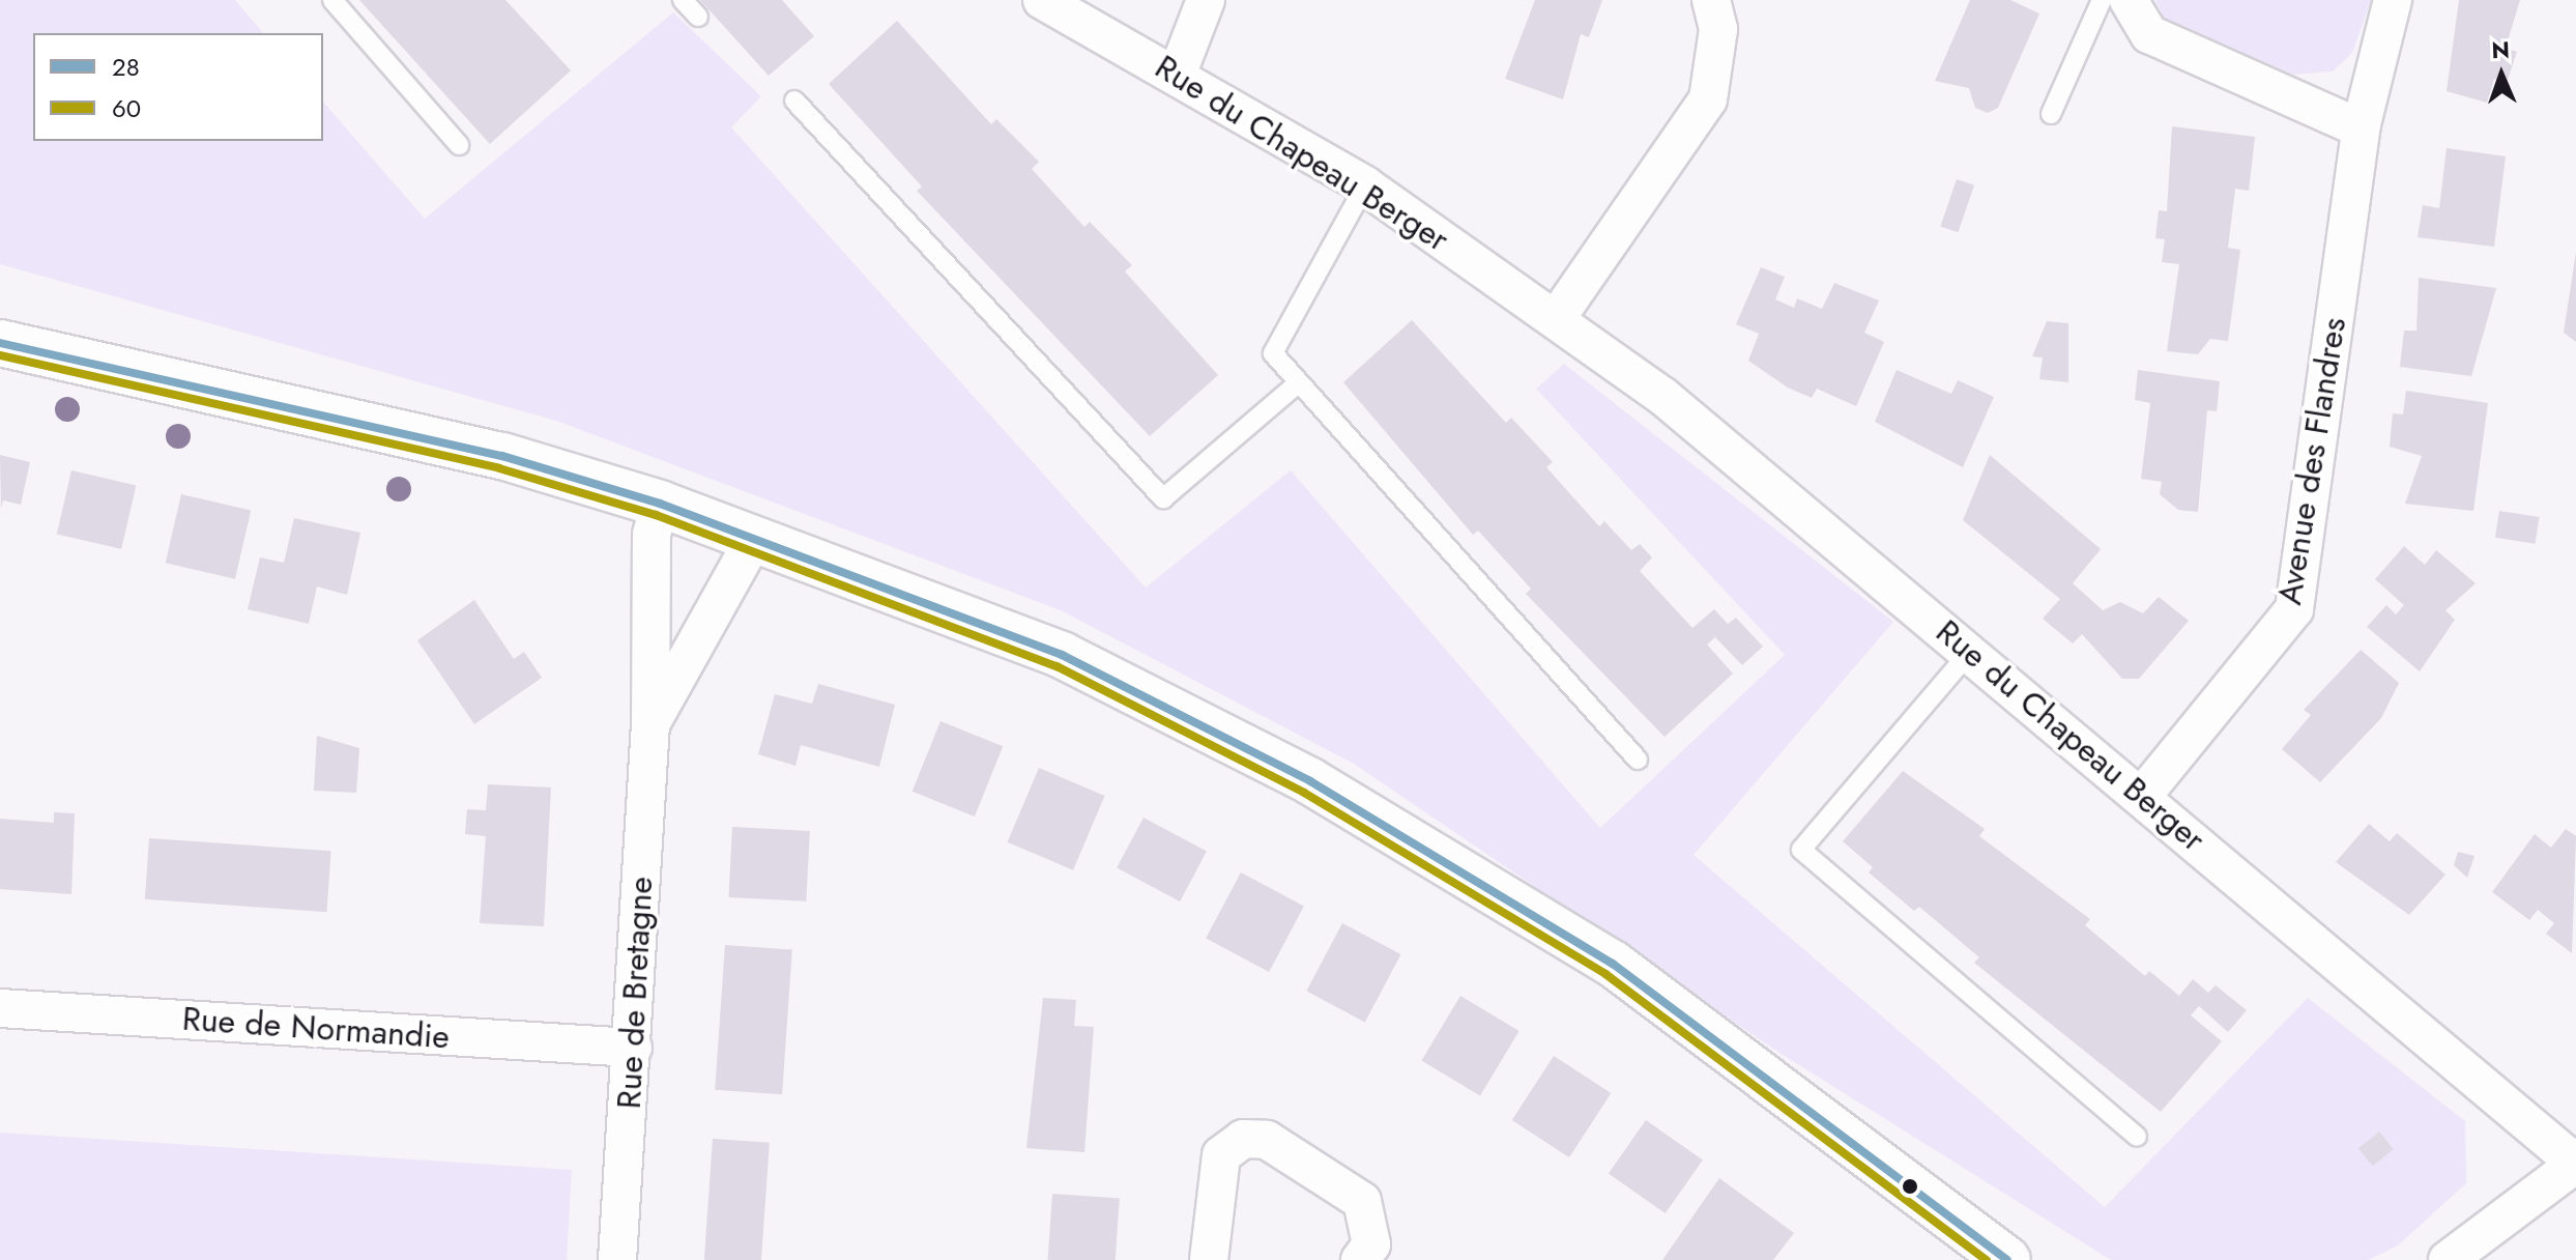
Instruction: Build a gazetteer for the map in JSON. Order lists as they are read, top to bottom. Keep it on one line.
{"streets":{"street":["Rue du Chapeau Berger","Avenue des Flandres","Rue de Bretagne","Rue de Normandie"]},"crossings":[["Rue du Chapeau Berger","Avenue des Flandres"],["Rue de Bretagne","Rue de Normandie"]],"lines":["transit line 28","transit line 60"],"legend":["28","60"],"north":"top"}
